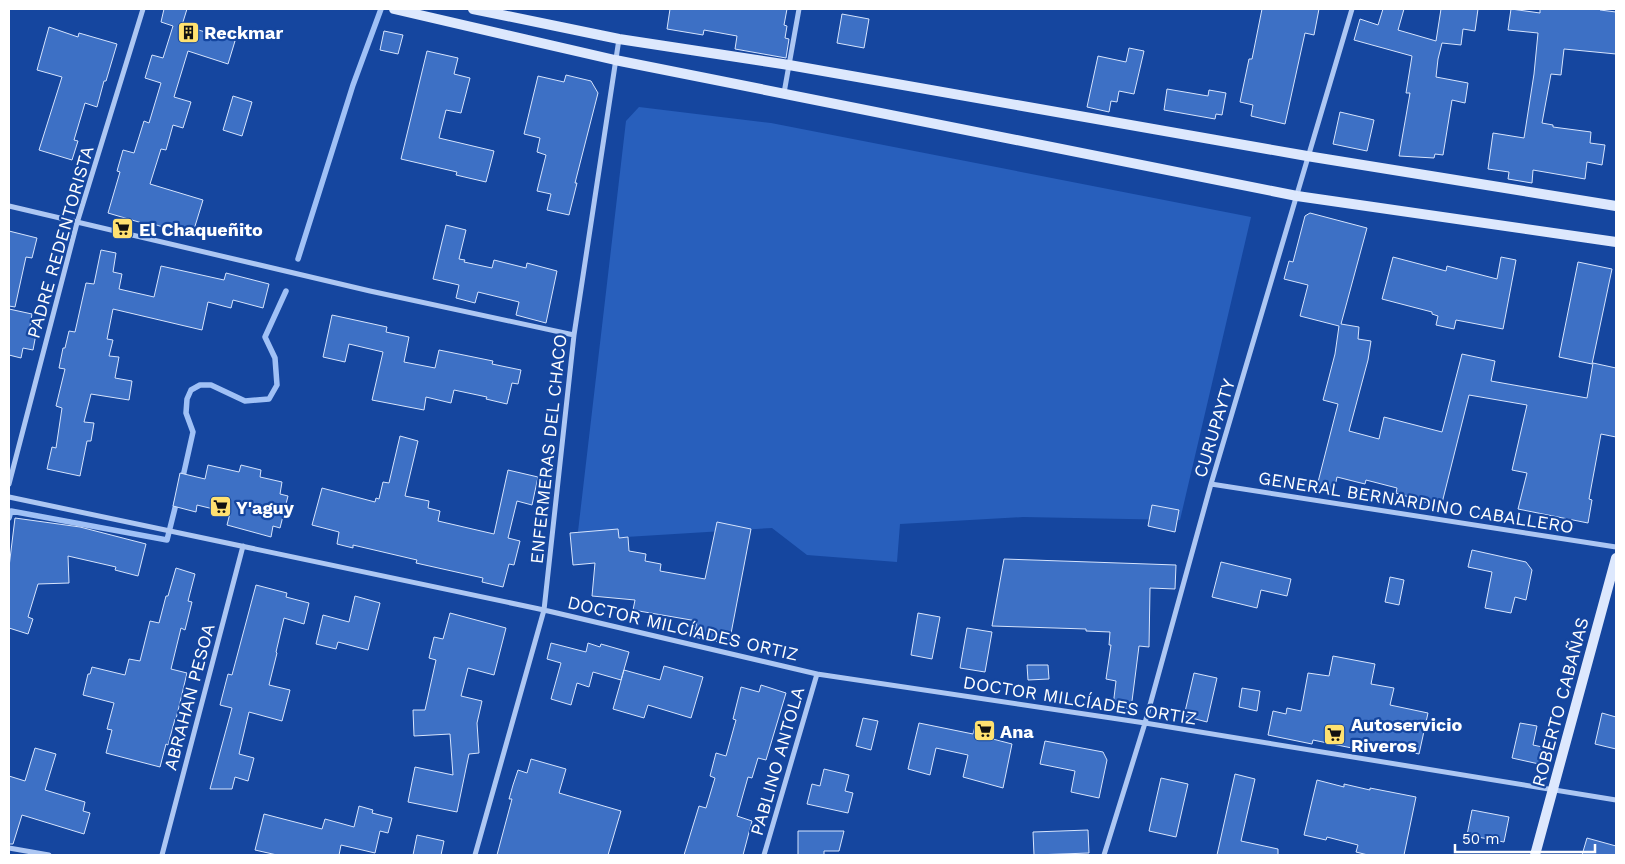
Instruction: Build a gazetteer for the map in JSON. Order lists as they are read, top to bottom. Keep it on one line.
{"streets":{"main road":["ROBERTO CABAÑAS"],"street":["PADRE REDENTORISTA","CURUPAYTY","ENFERMERAS DEL CHACO","GENERAL BERNARDINO CABALLERO","DOCTOR MILCÍADES ORTIZ","ABRAHAN PESOA","PABLINO ANTOLA"]},"crossings":[["CURUPAYTY","GENERAL BERNARDINO CABALLERO"],["CURUPAYTY","DOCTOR MILCÍADES ORTIZ"],["ENFERMERAS DEL CHACO","DOCTOR MILCÍADES ORTIZ"],["DOCTOR MILCÍADES ORTIZ","ABRAHAN PESOA"],["DOCTOR MILCÍADES ORTIZ","ROBERTO CABAÑAS"],["DOCTOR MILCÍADES ORTIZ","PABLINO ANTOLA"]],"places":{"building":["Reckmar"],"supermarket":["El Chaqueñito","Y'aguy","Ana","Autoservicio Riveros"]},"scale_bar":"50 m"}
